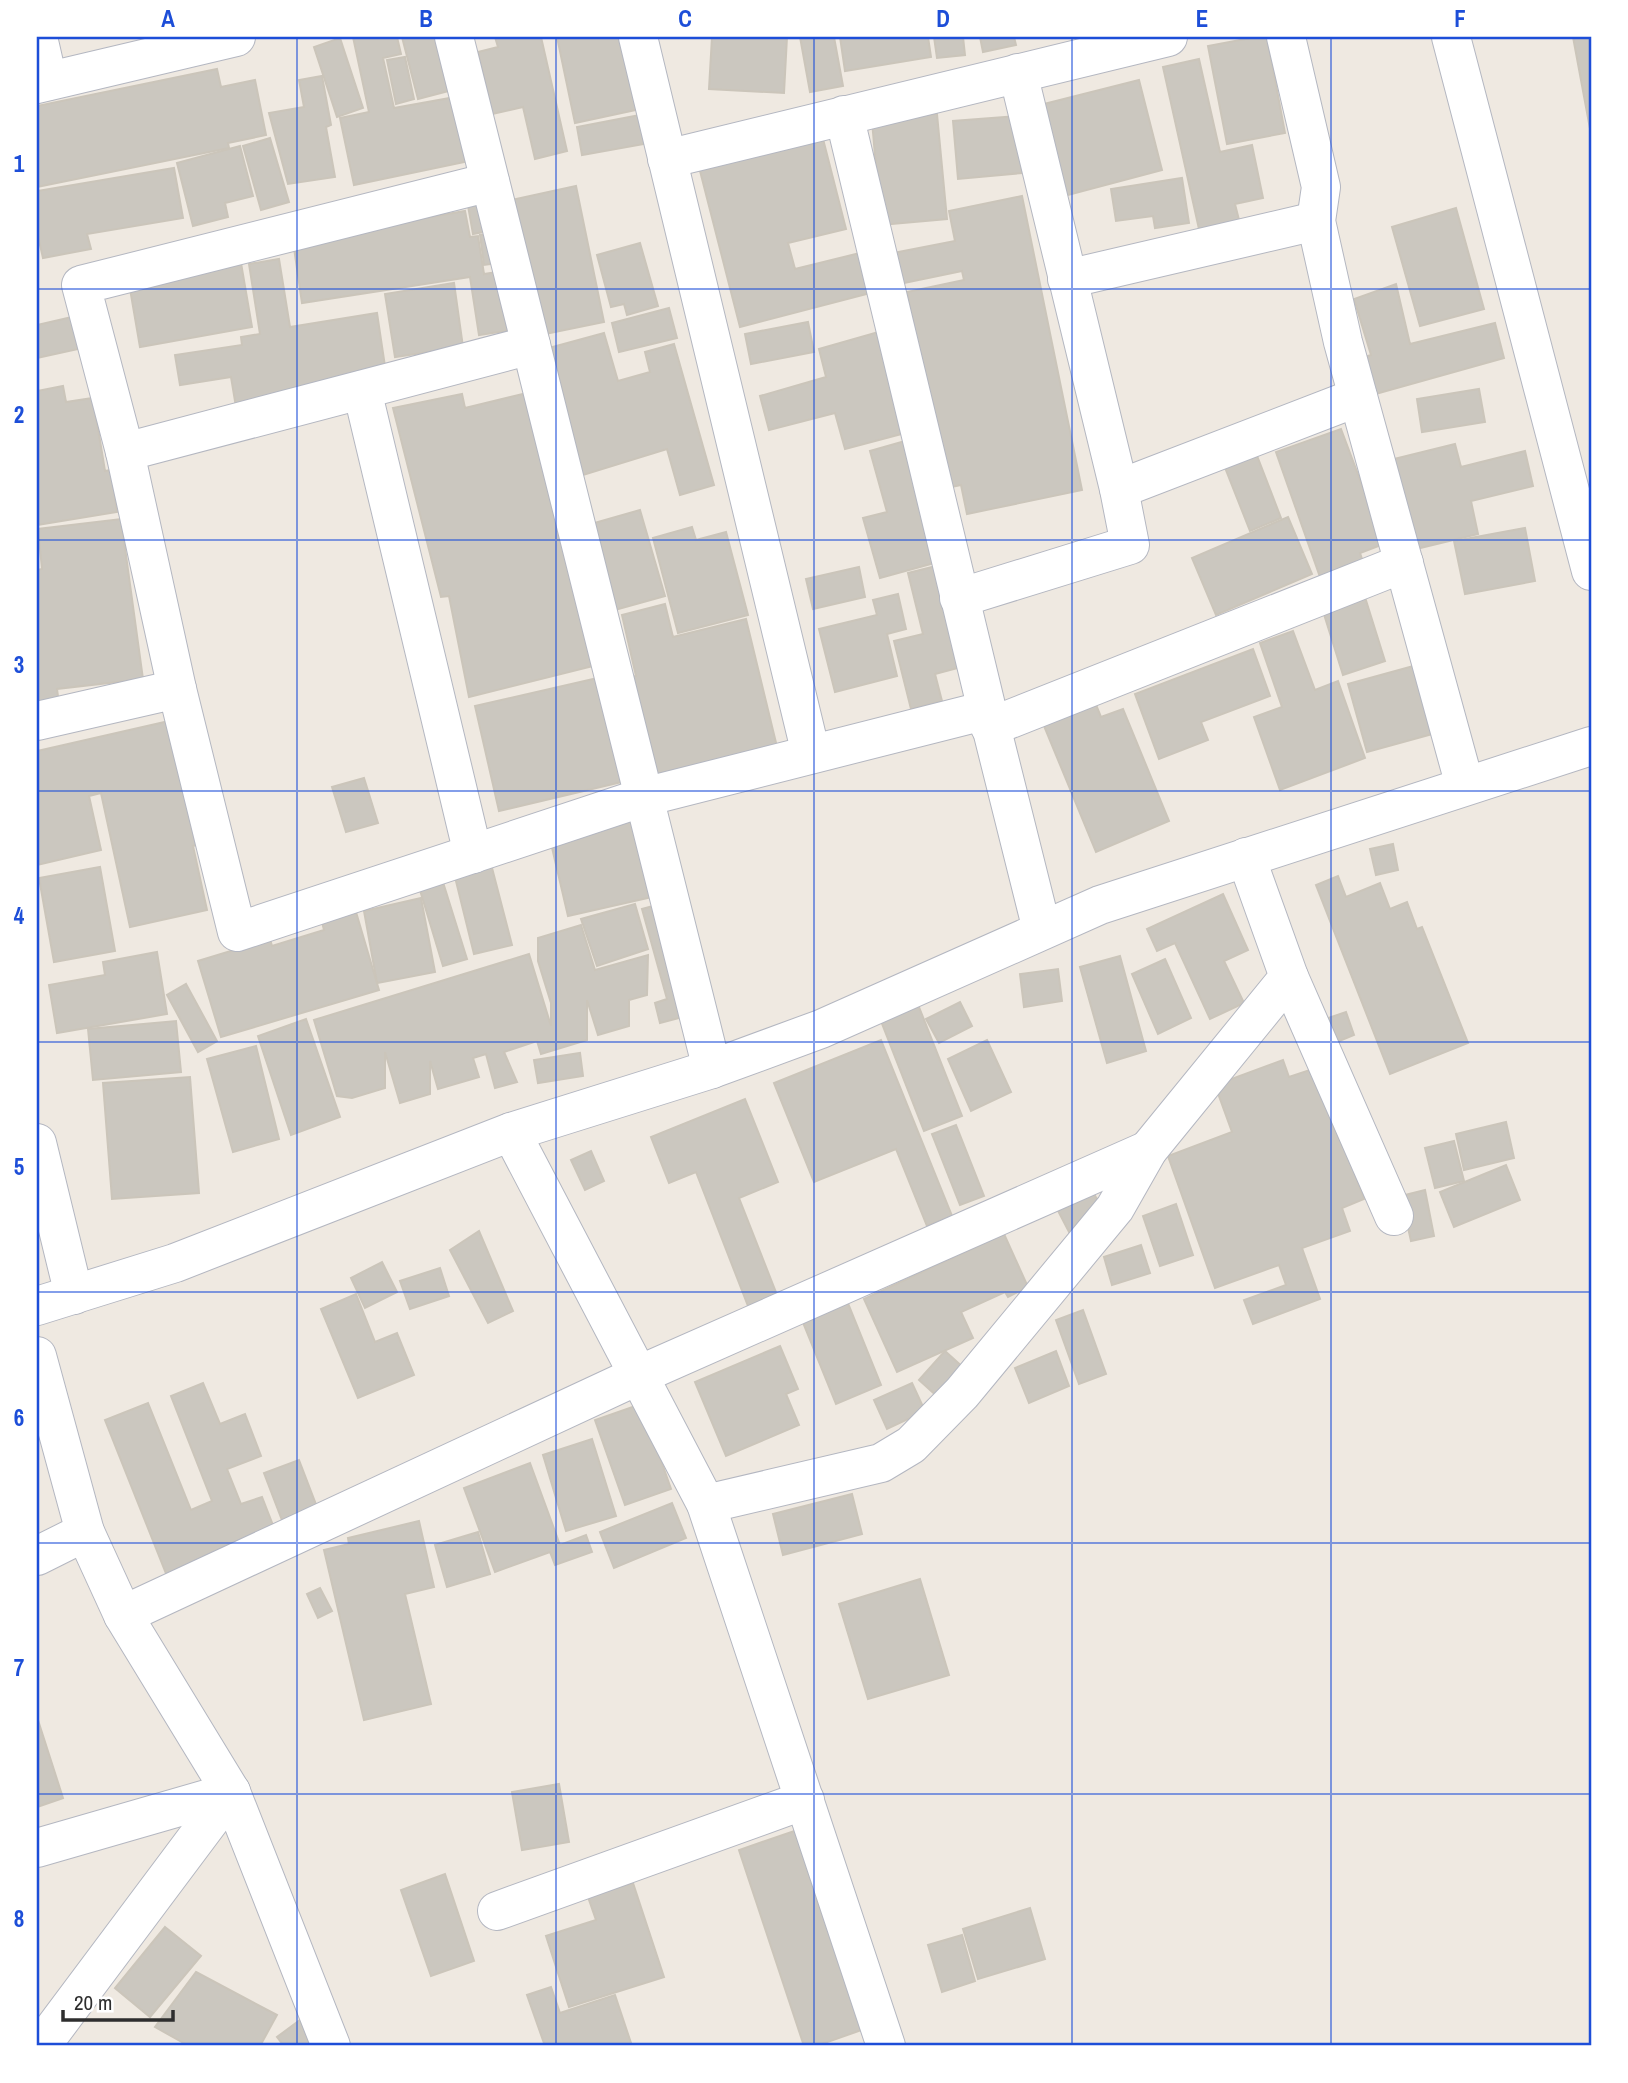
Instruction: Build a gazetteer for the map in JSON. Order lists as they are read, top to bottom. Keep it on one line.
{"scale_bar":"20 m","grid":{"columns":["A","B","C","D","E","F"],"rows":["1","2","3","4","5","6","7","8"]}}
